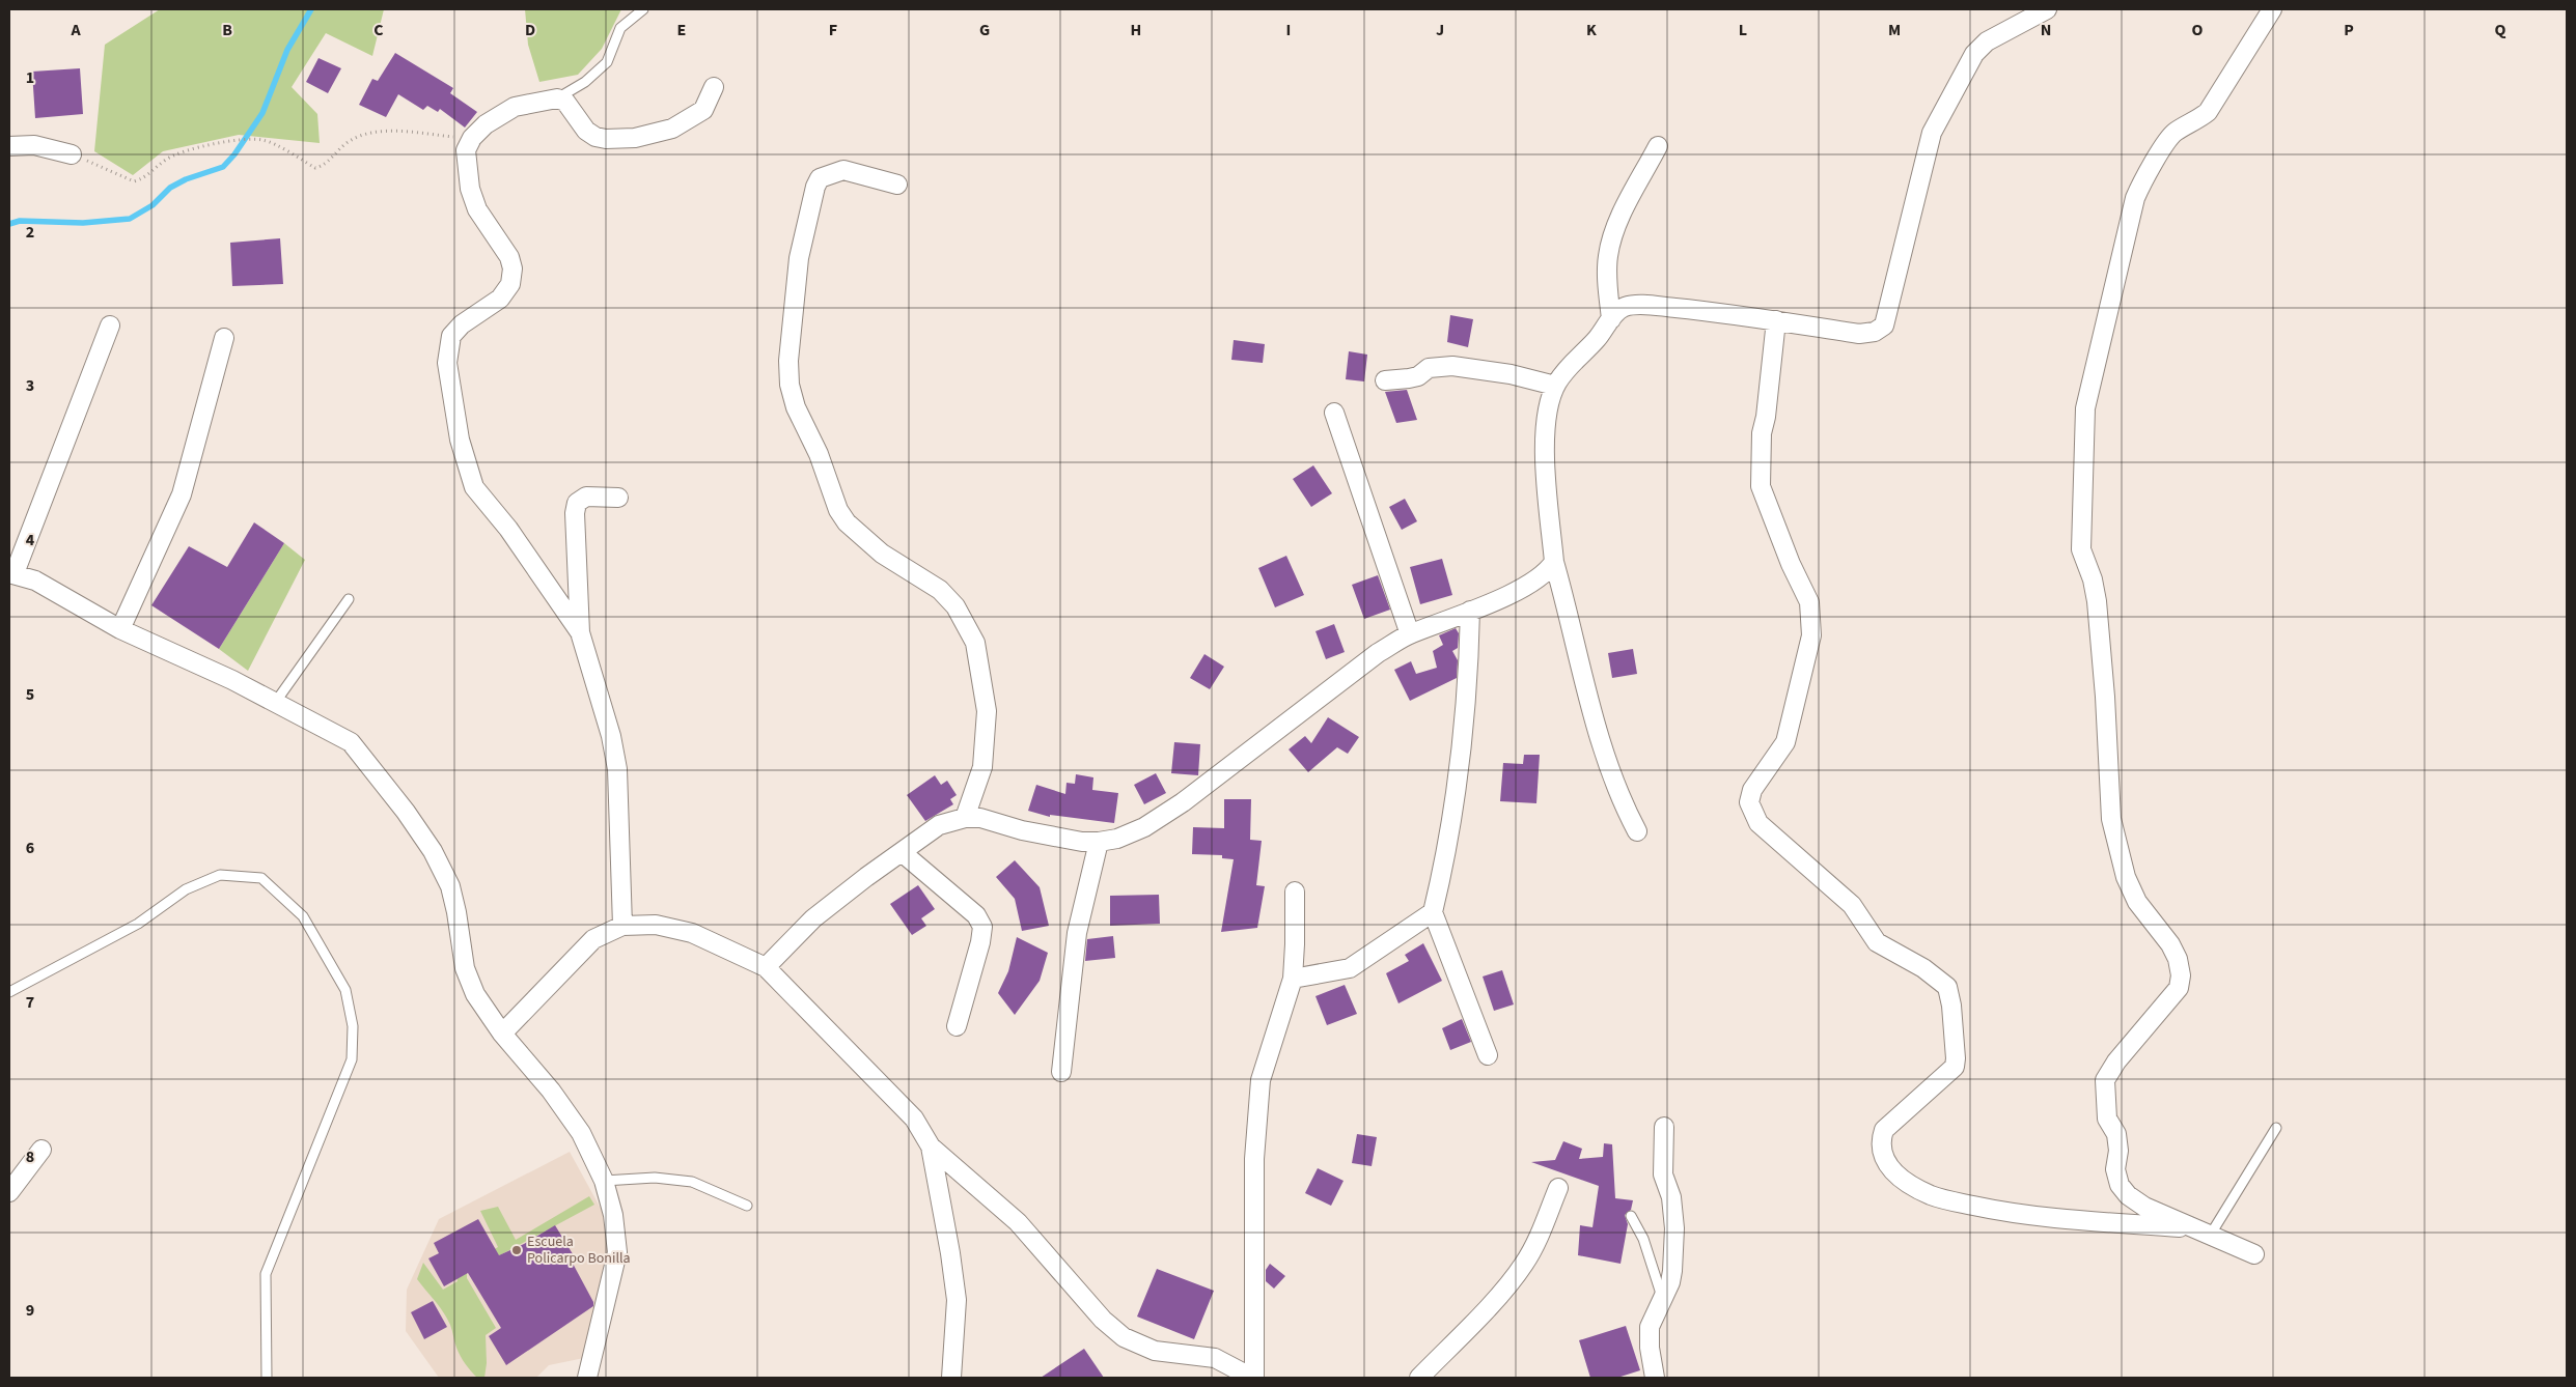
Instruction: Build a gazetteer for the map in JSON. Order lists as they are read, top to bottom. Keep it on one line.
{"places":["Escuela Policarpo Bonilla"],"grid":{"columns":["A","B","C","D","E","F","G","H","I","J","K","L","M","N","O","P","Q"],"rows":["1","2","3","4","5","6","7","8","9"]}}
